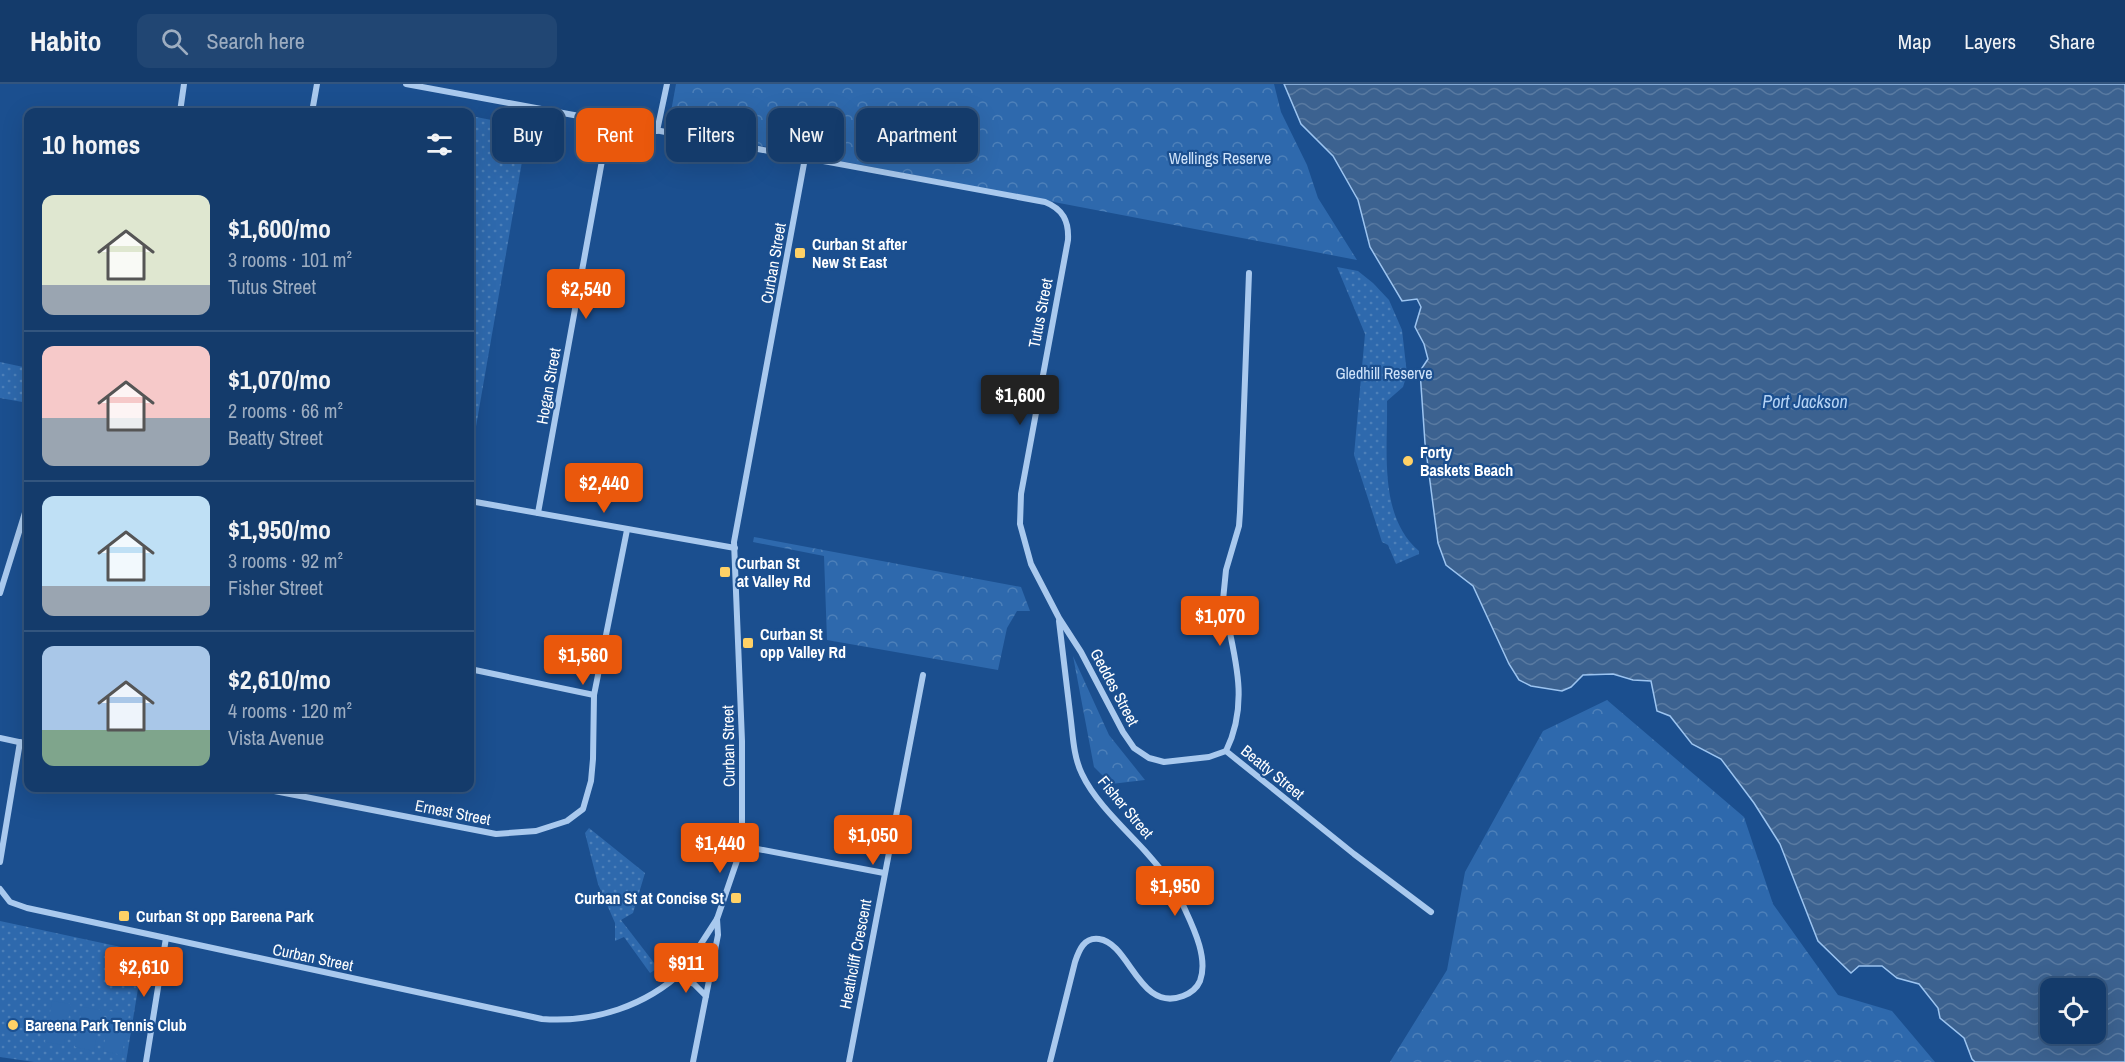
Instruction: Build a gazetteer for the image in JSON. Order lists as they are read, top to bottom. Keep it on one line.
{"streets":{"street":["Curban Street","Tutus Street","Hogan Street","Geddes Street","Beatty Street","Fisher Street","Ernest Street","Heathcliff Crescent"]},"crossings":[["Tutus Street","Geddes Street"],["Tutus Street","Fisher Street"],["Geddes Street","Beatty Street"],["Geddes Street","Fisher Street"]],"water":["Port Jackson"],"parks":["Wellings Reserve","Gledhill Reserve"],"places":{"transit":["Curban St after New St East","Curban St at Valley Rd","Curban St opp Valley Rd","Curban St at Concise St","Curban St opp Bareena Park"],"other":["Forty Baskets Beach","Bareena Park Tennis Club"]},"page":{"header":"Habito","search":"Search here","nav":["Map","Layers","Share"],"chip":["Buy","Rent","Filters","New","Apartment"],"heading":"10 homes","list":[{"name":"$1,600/mo","note":"3 rooms · 101 m² · Tutus Street"},{"name":"$1,070/mo","note":"2 rooms · 66 m² · Beatty Street"},{"name":"$1,950/mo","note":"3 rooms · 92 m² · Fisher Street"},{"name":"$2,610/mo","note":"4 rooms · 120 m² · Vista Avenue"}],"price":["$2,540","$1,600","$2,440","$1,070","$1,560","$1,050","$1,440","$1,950","$911","$2,610"]}}
